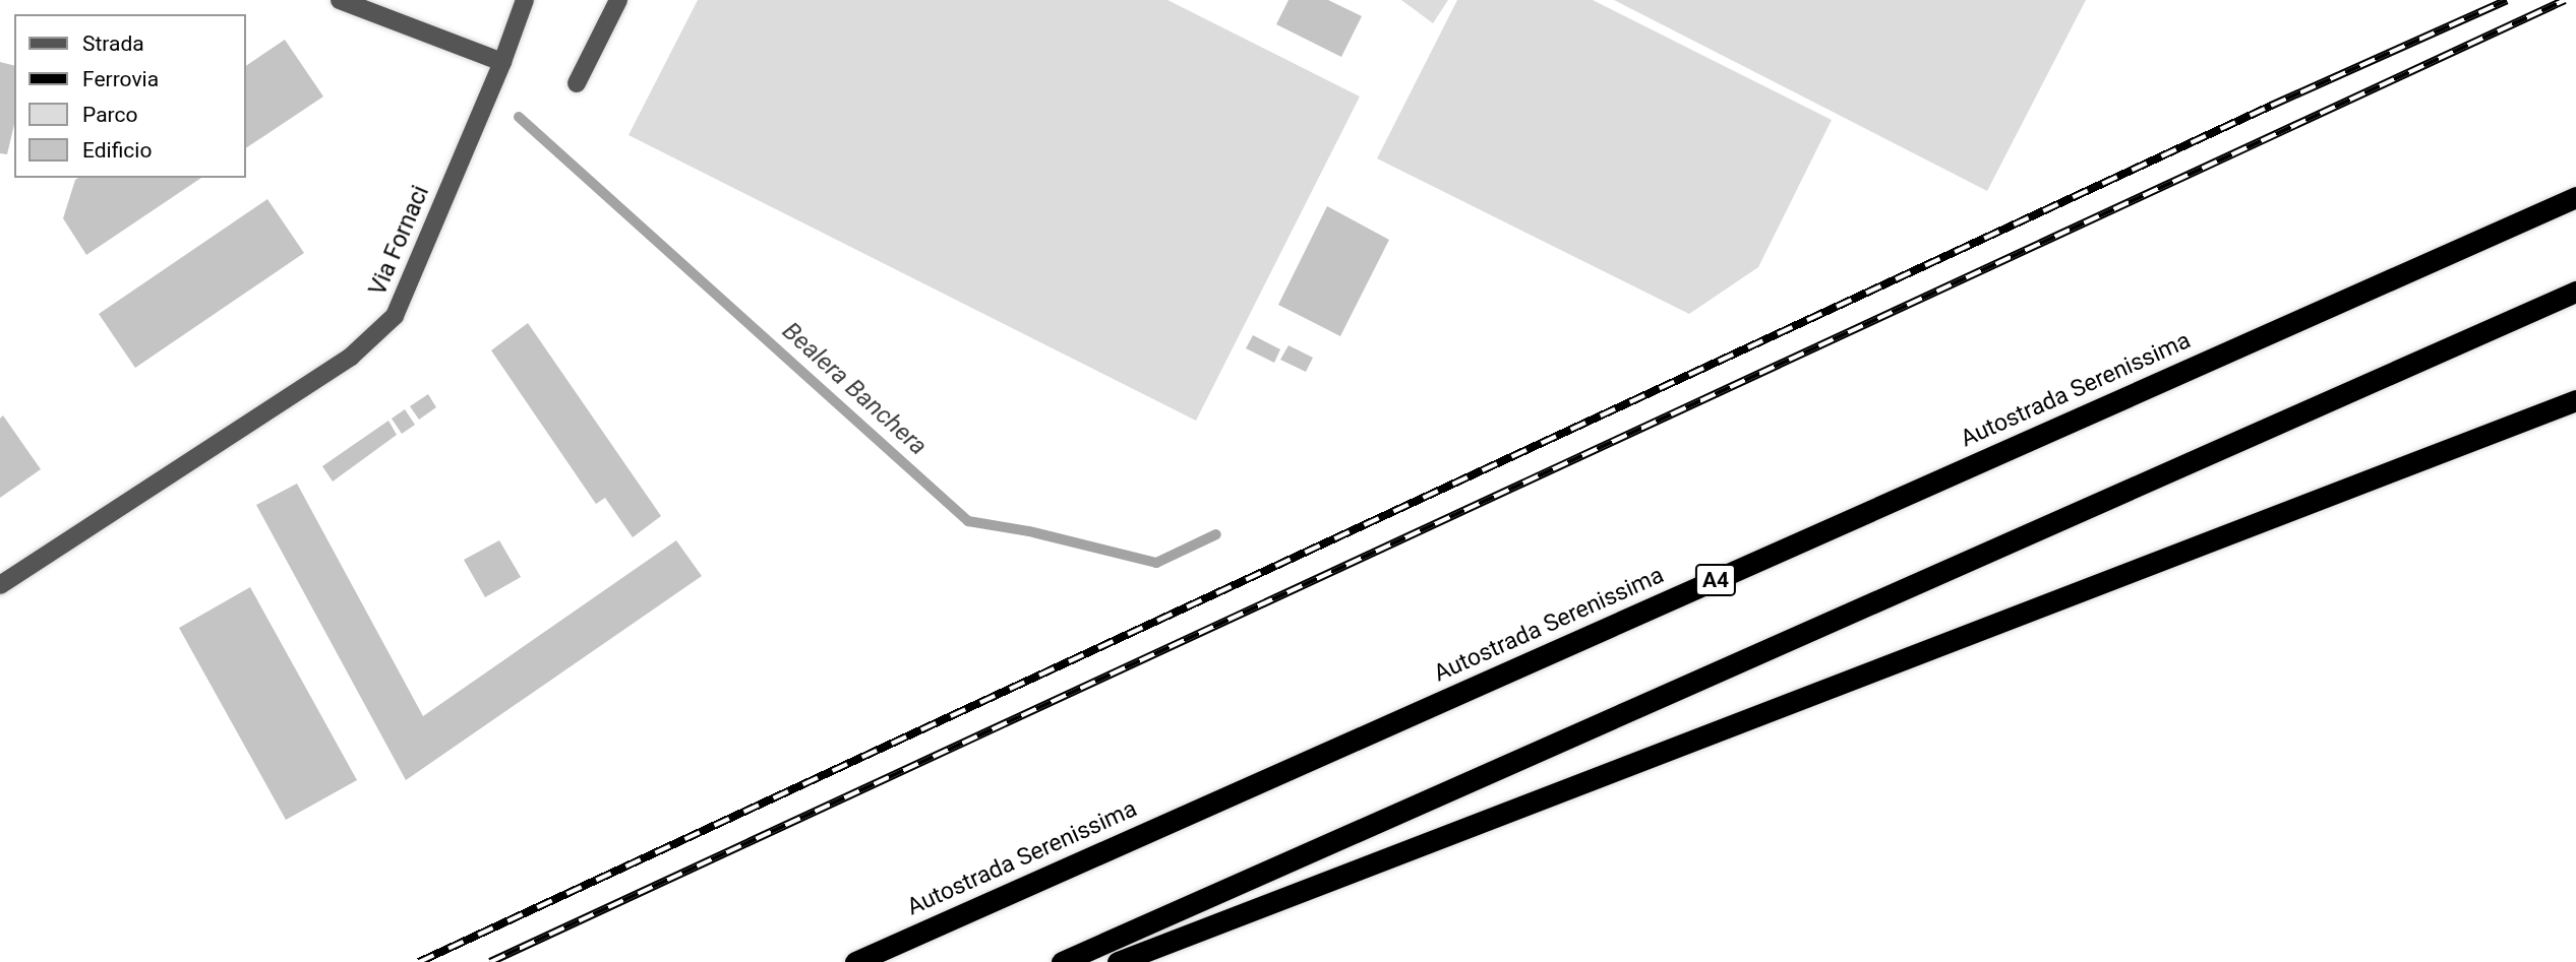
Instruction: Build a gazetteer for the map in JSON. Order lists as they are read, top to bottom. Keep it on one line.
{"streets":{"highway":["Autostrada Serenissima","A4"],"street":["Via Fornaci"]},"water":["Bealera Banchera"],"legend":["Strada","Ferrovia","Parco","Edificio"]}
